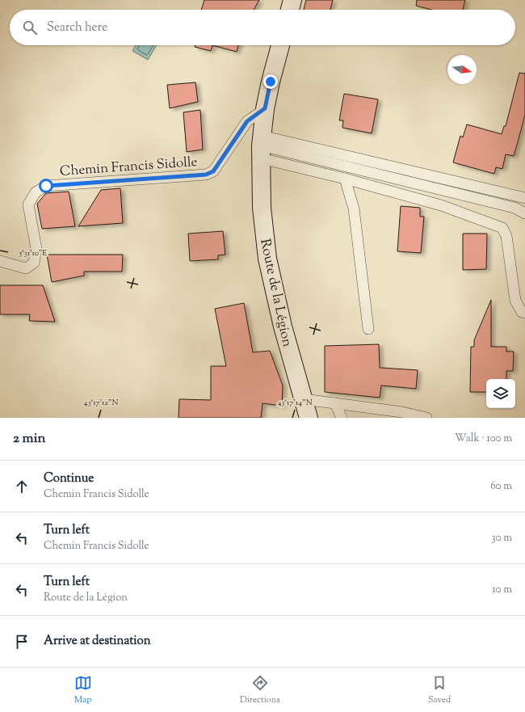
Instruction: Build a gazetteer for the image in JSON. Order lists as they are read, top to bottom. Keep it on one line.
{"streets":{"main road":["Route de la Légion"],"lane":["Chemin Francis Sidolle"]},"crossings":[["Chemin Francis Sidolle","Route de la Légion"]],"north":"right","page":{"search":"Search here","heading":["2 min","Walk · 100 m"],"list":[["Continue","Chemin Francis Sidolle","60 m"],["Turn left","Chemin Francis Sidolle","30 m"],["Turn left","Route de la Légion","10 m"],"Arrive at destination"],"nav":["Map","Directions","Saved"]},"coordinates":["5°31'10\"E","43°17'12\"N","43°17'14\"N"]}
